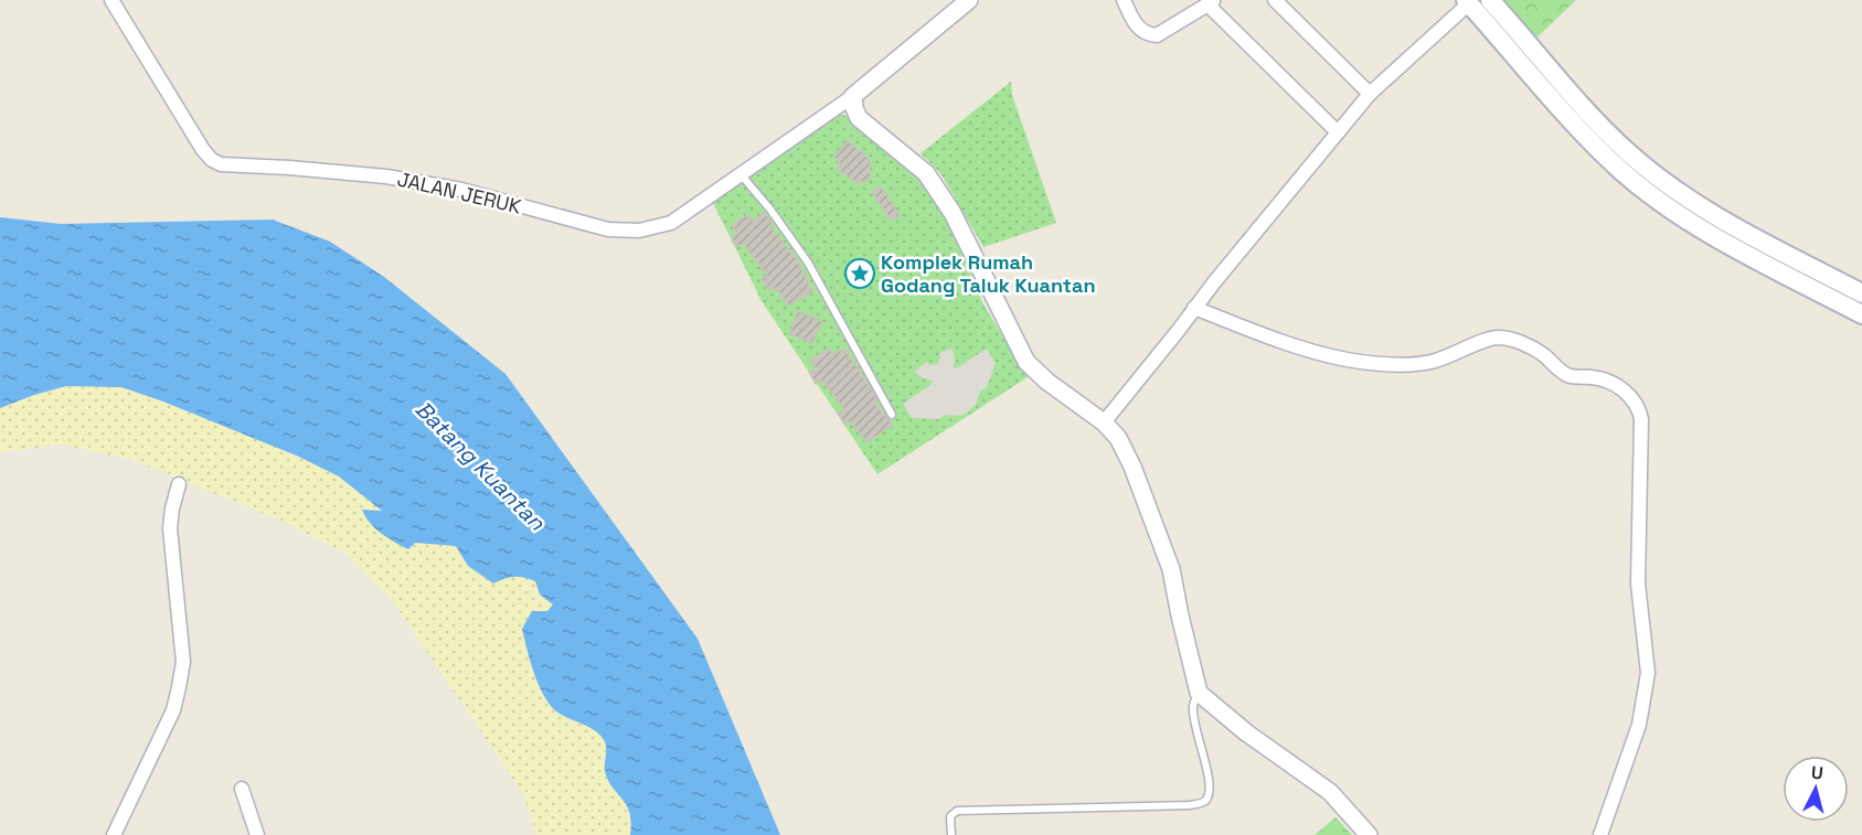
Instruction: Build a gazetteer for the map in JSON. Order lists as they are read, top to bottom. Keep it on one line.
{"streets":{"street":["JALAN JERUK"]},"water":["Batang Kuantan"],"places":{"place":["Komplek Rumah Godang Taluk Kuantan"]},"north":"top"}
